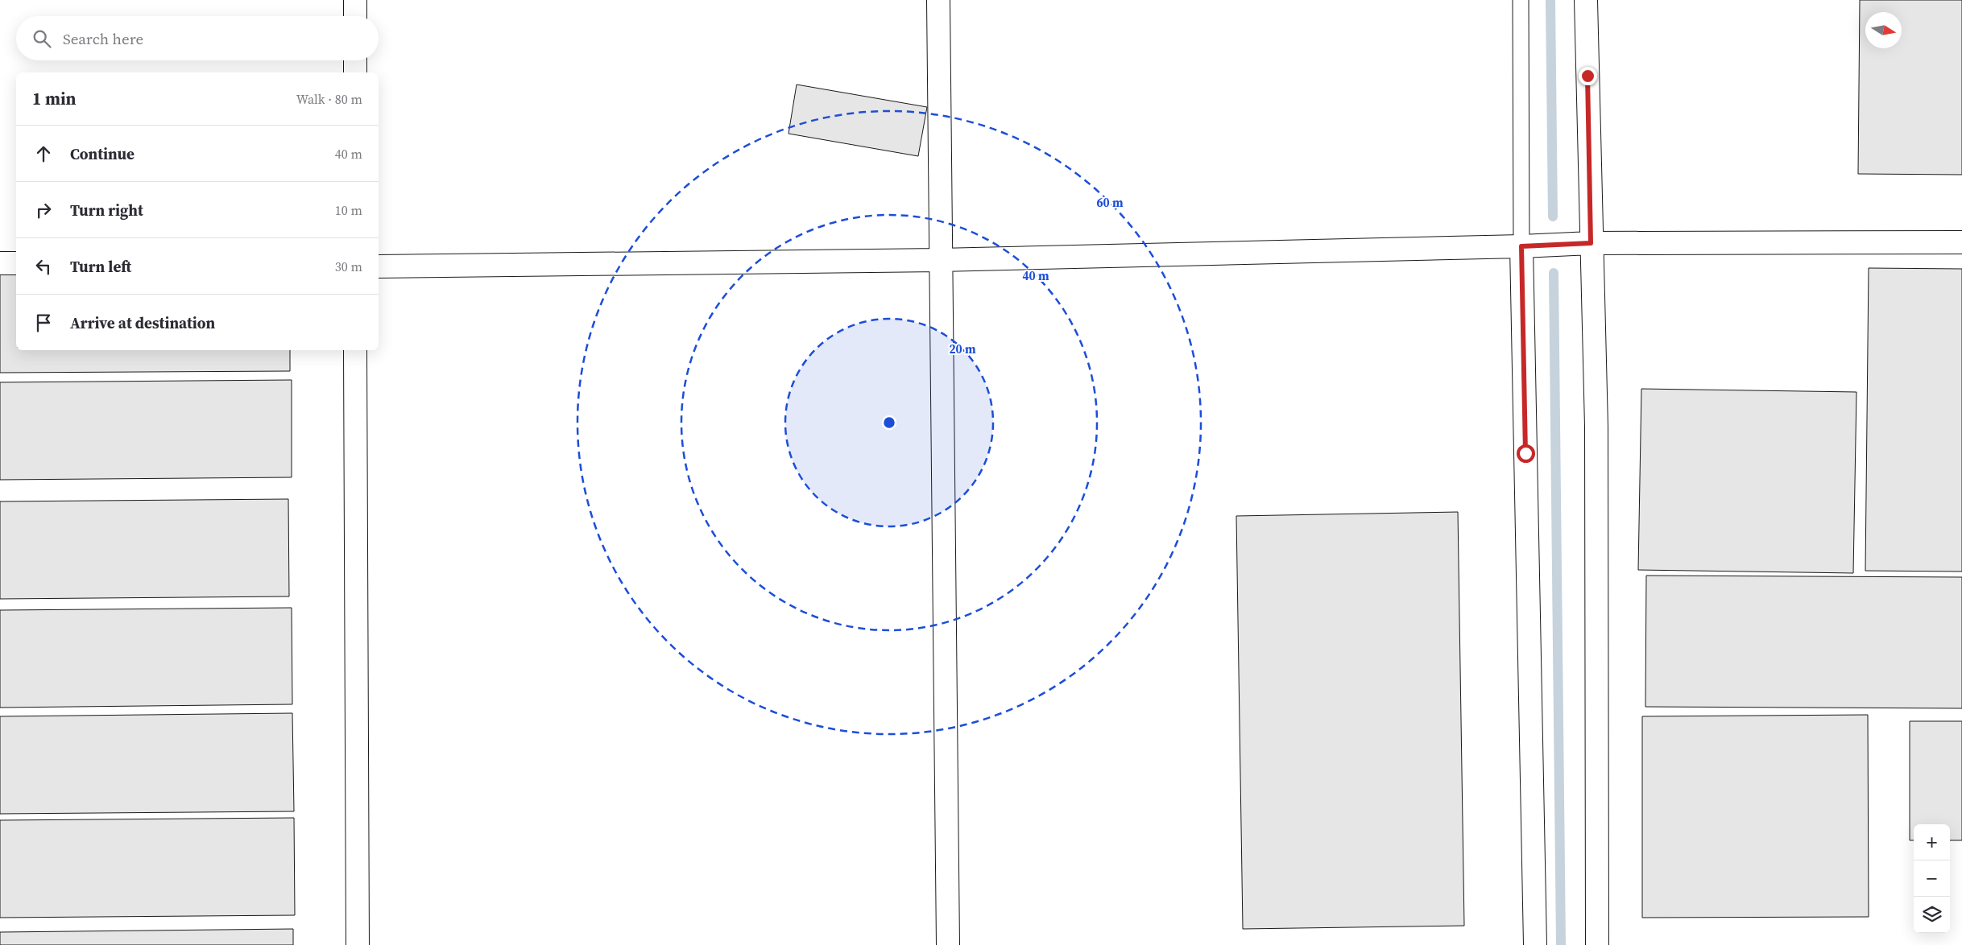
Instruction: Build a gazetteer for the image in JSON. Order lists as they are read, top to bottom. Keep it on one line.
{"north":"right","page":{"search":"Search here","heading":["1 min","Walk · 80 m"],"list":[["Continue","40 m"],["Turn right","10 m"],["Turn left","30 m"],"Arrive at destination"],"map_buttons":["+","−"]},"rings":["60 m","40 m","20 m"]}
